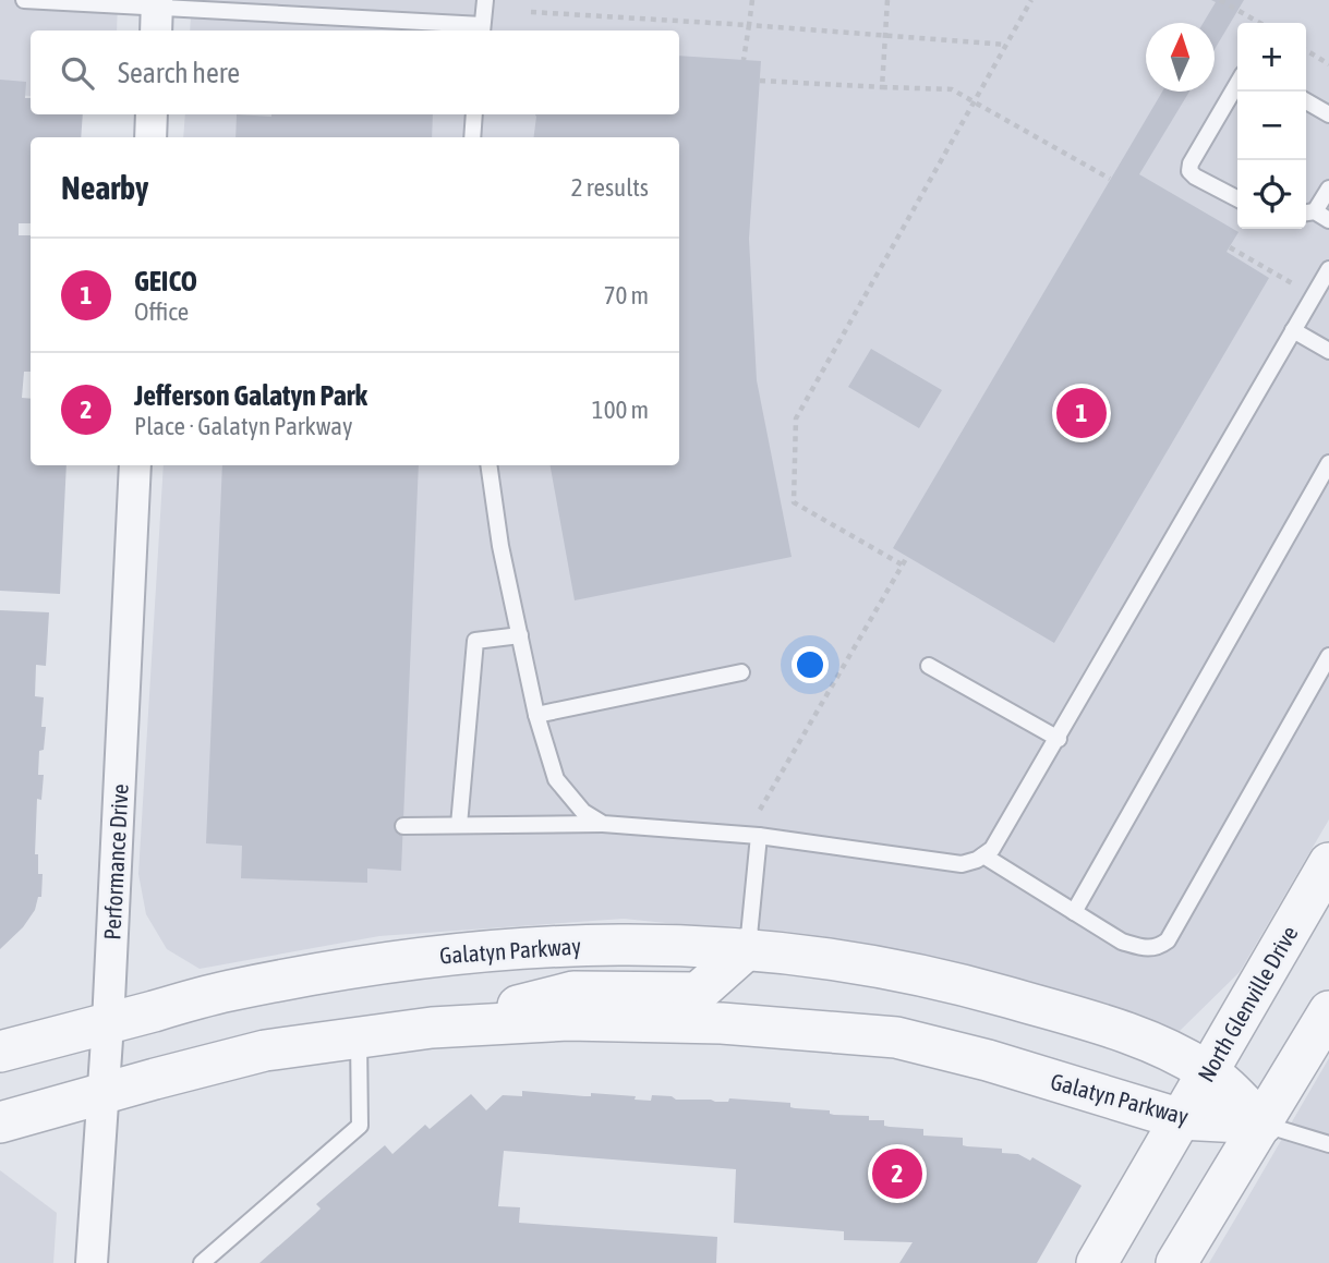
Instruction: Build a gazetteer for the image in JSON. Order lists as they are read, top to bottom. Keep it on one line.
{"streets":{"street":["Performance Drive","Galatyn Parkway","North Glenville Drive"]},"crossings":[["Performance Drive","Galatyn Parkway"],["Galatyn Parkway","North Glenville Drive"]],"north":"top","page":{"map_buttons":["+","−"],"search":"Search here","heading":["Nearby","2 results"],"list":[{"mark":"1","name":"GEICO","note":"Office","value":"70 m"},{"mark":"2","name":"Jefferson Galatyn Park","note":"Place · Galatyn Parkway","value":"100 m"}],"pins":["1","2"]}}
